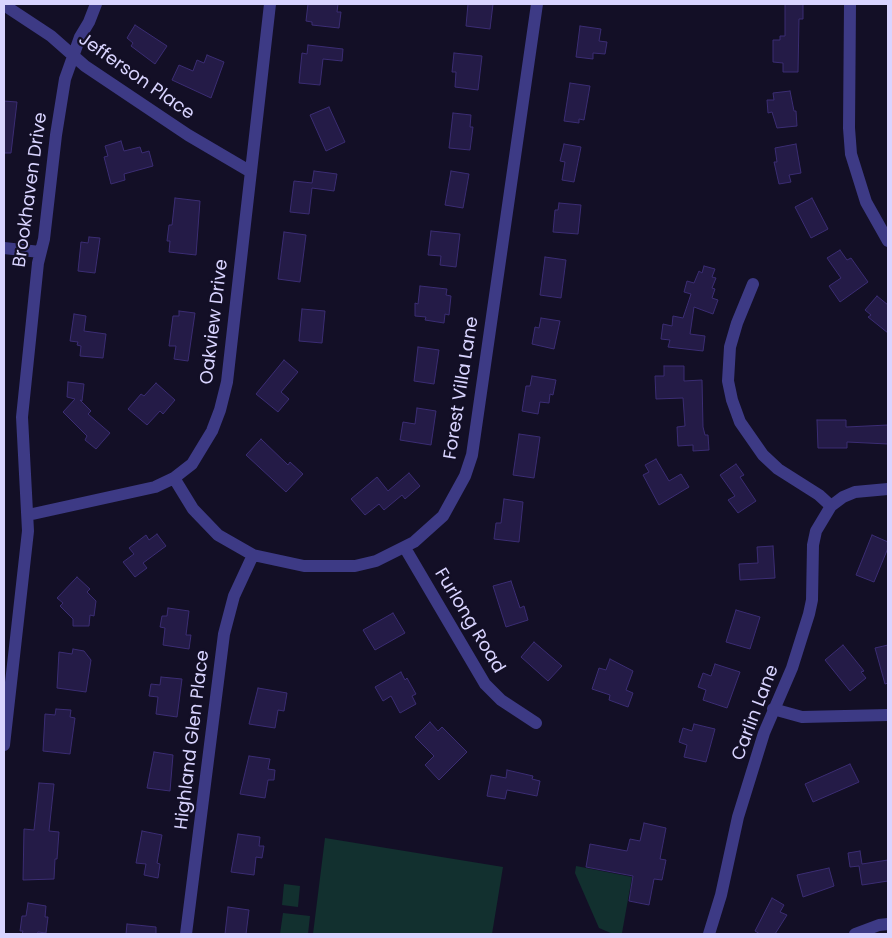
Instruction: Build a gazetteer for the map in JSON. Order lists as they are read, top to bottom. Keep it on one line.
{"streets":{"street":["Jefferson Place","Brookhaven Drive","Oakview Drive","Forest Villa Lane","Furlong Road","Carlin Lane","Highland Glen Place"]},"crossings":[["Jefferson Place","Brookhaven Drive"],["Jefferson Place","Oakview Drive"],["Brookhaven Drive","Oakview Drive"],["Oakview Drive","Forest Villa Lane"],["Forest Villa Lane","Furlong Road"],["Forest Villa Lane","Highland Glen Place"]]}
